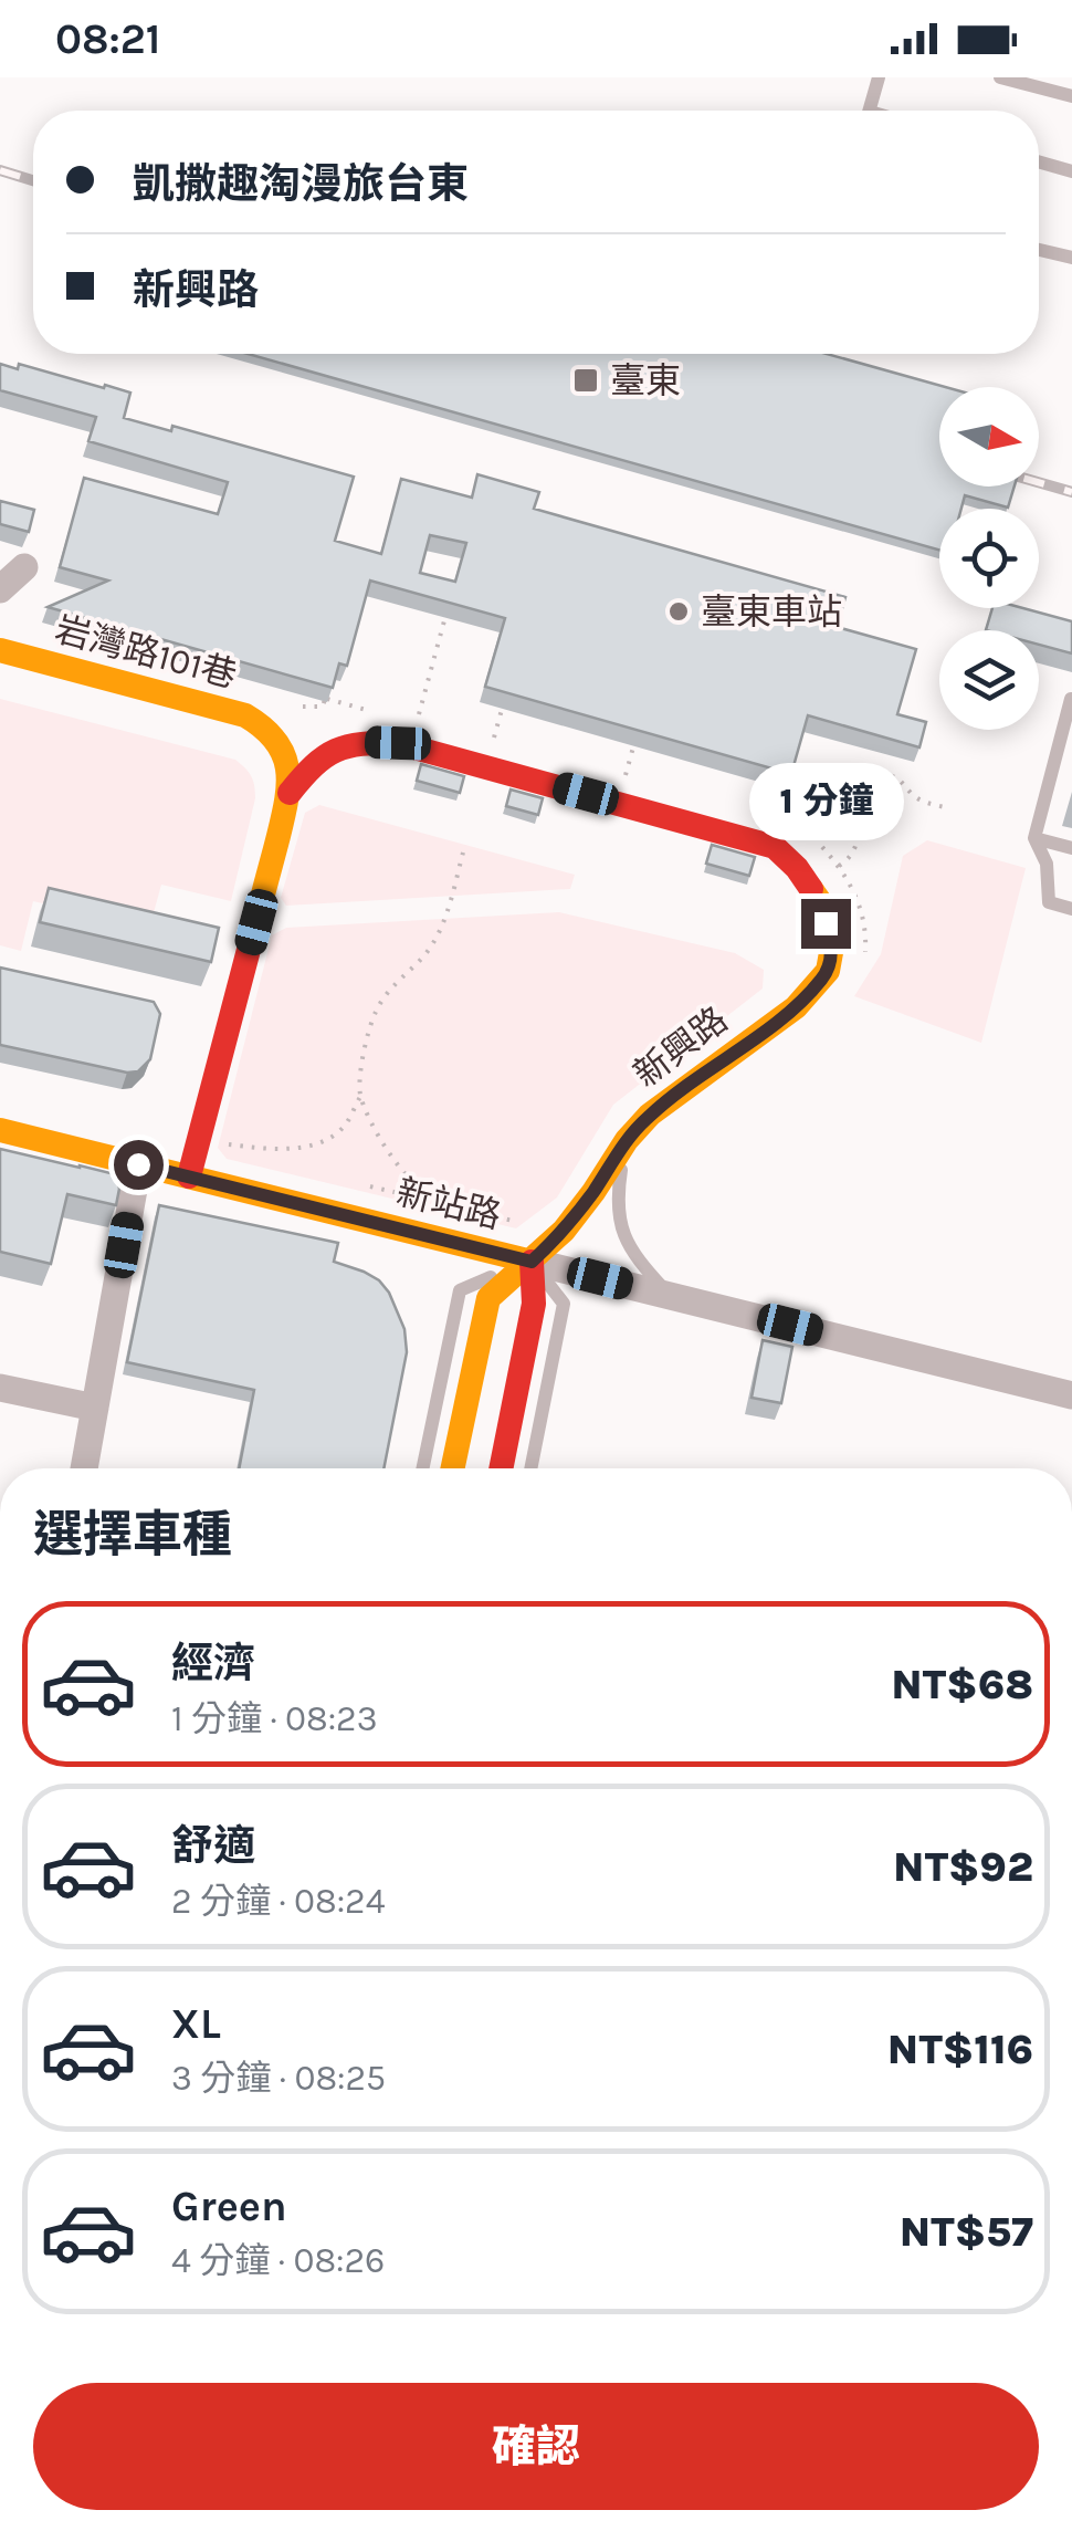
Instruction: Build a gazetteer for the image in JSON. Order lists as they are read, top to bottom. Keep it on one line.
{"streets":{"street":["岩灣路101巷","新興路","新站路"]},"crossings":[["岩灣路101巷","新興路"],["新興路","新站路"]],"places":{"transit":["臺東"],"other":["臺東車站"]},"north":"right","page":{"status":"08:21","banner":["凱撒趣淘漫旅台東","新興路"],"bubble":"1 分鐘","heading":"選擇車種","list":[{"name":"經濟","note":"1 分鐘 · 08:23","value":"NT$68"},{"name":"舒適","note":"2 分鐘 · 08:24","value":"NT$92"},{"name":"XL","note":"3 分鐘 · 08:25","value":"NT$116"},{"name":"Green","note":"4 分鐘 · 08:26","value":"NT$57"}],"buttons":"確認"}}
